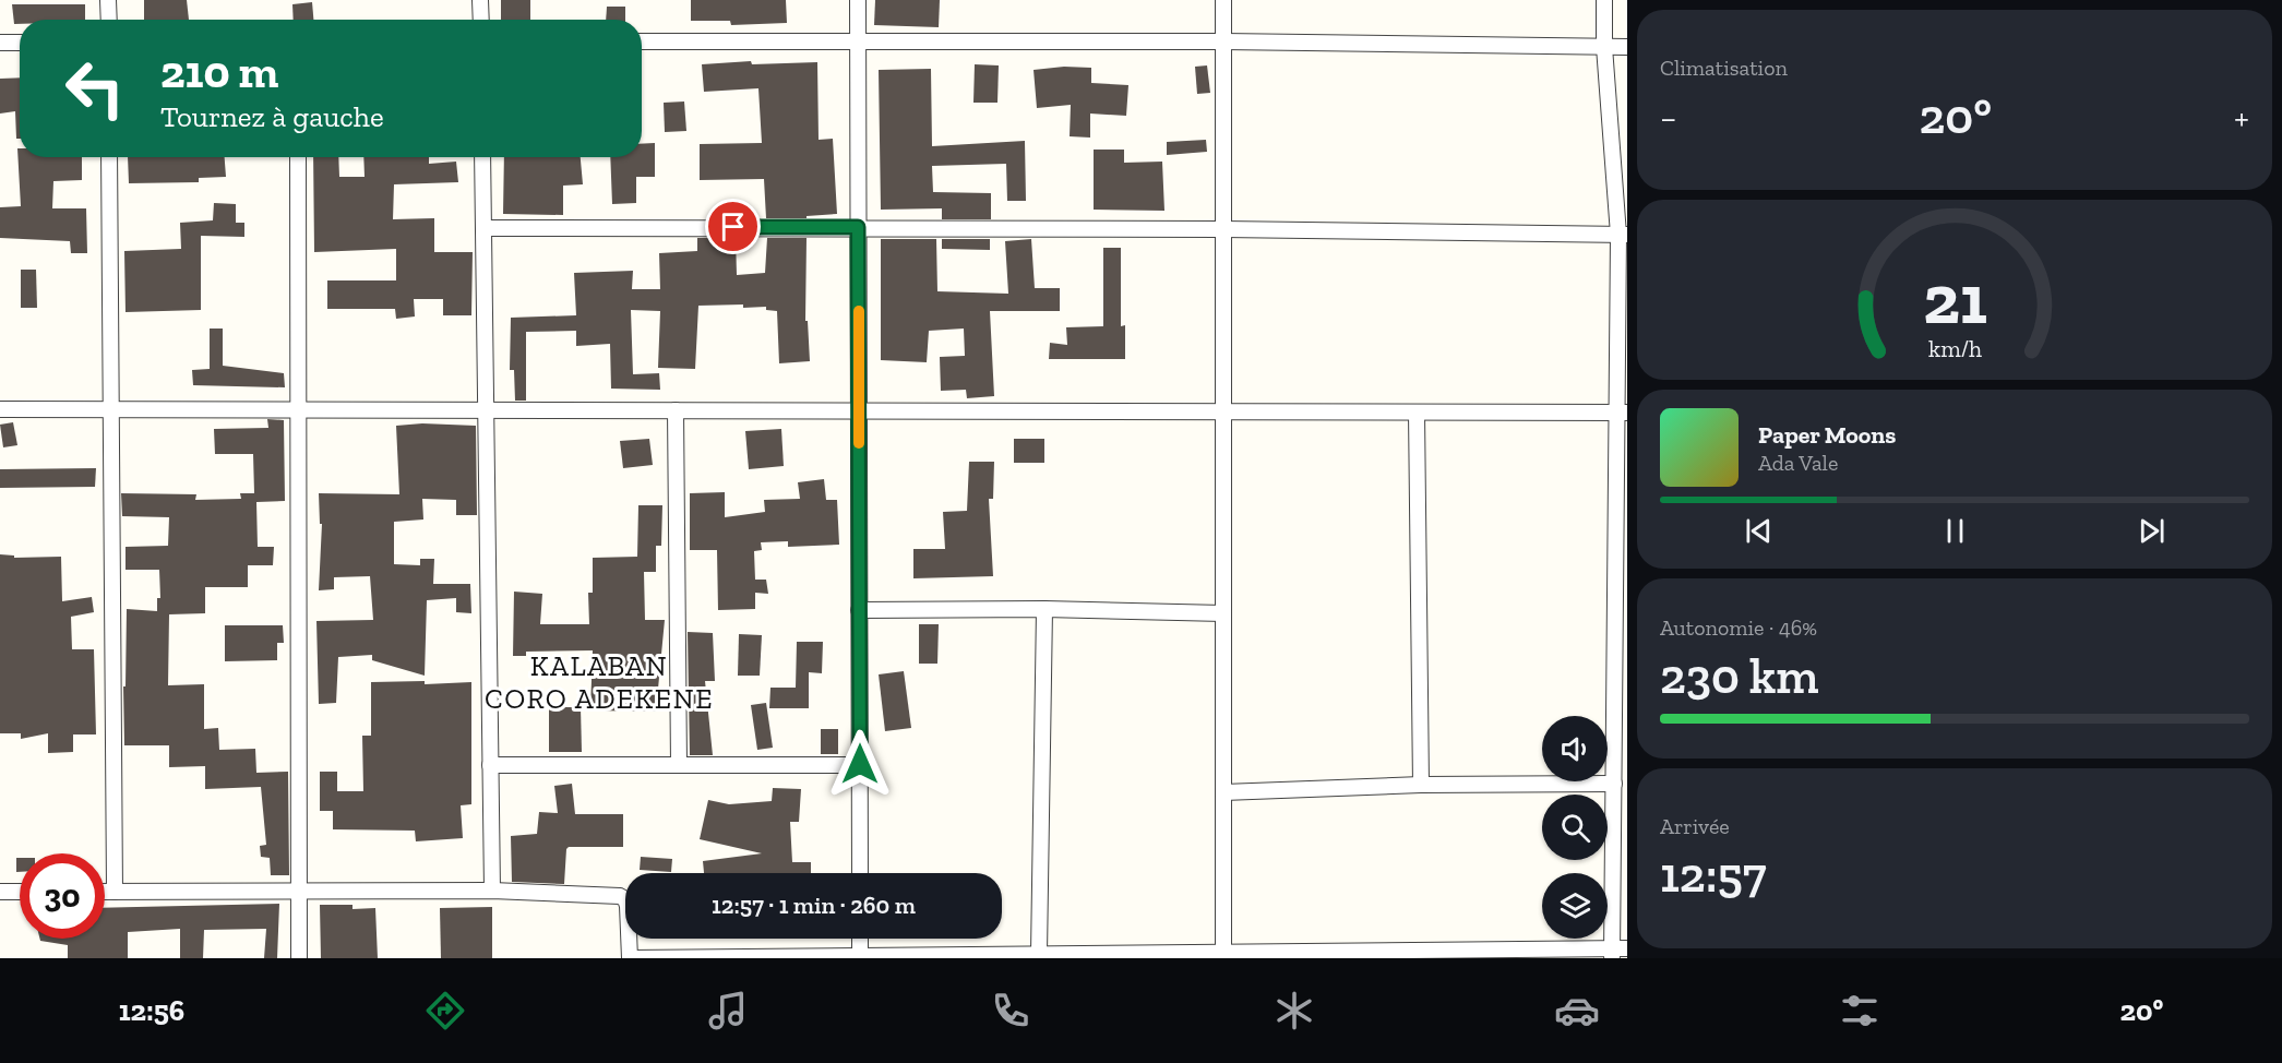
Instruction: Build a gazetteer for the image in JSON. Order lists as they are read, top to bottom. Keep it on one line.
{"districts":["KALABAN CORO ADEKENE"],"page":{"tile":["Climatisation",["Autonomie · 46%","230 km"],["Arrivée","12:57"]],"turn":["210 m","Tournez à gauche"],"heat":["−","20°","+"],"song":["Paper Moons","Ada Vale"],"limit":"30","trip":"12:57 · 1 min · 260 m","tabs":["12:56","20°"],"gauge":["21","km/h"]}}
